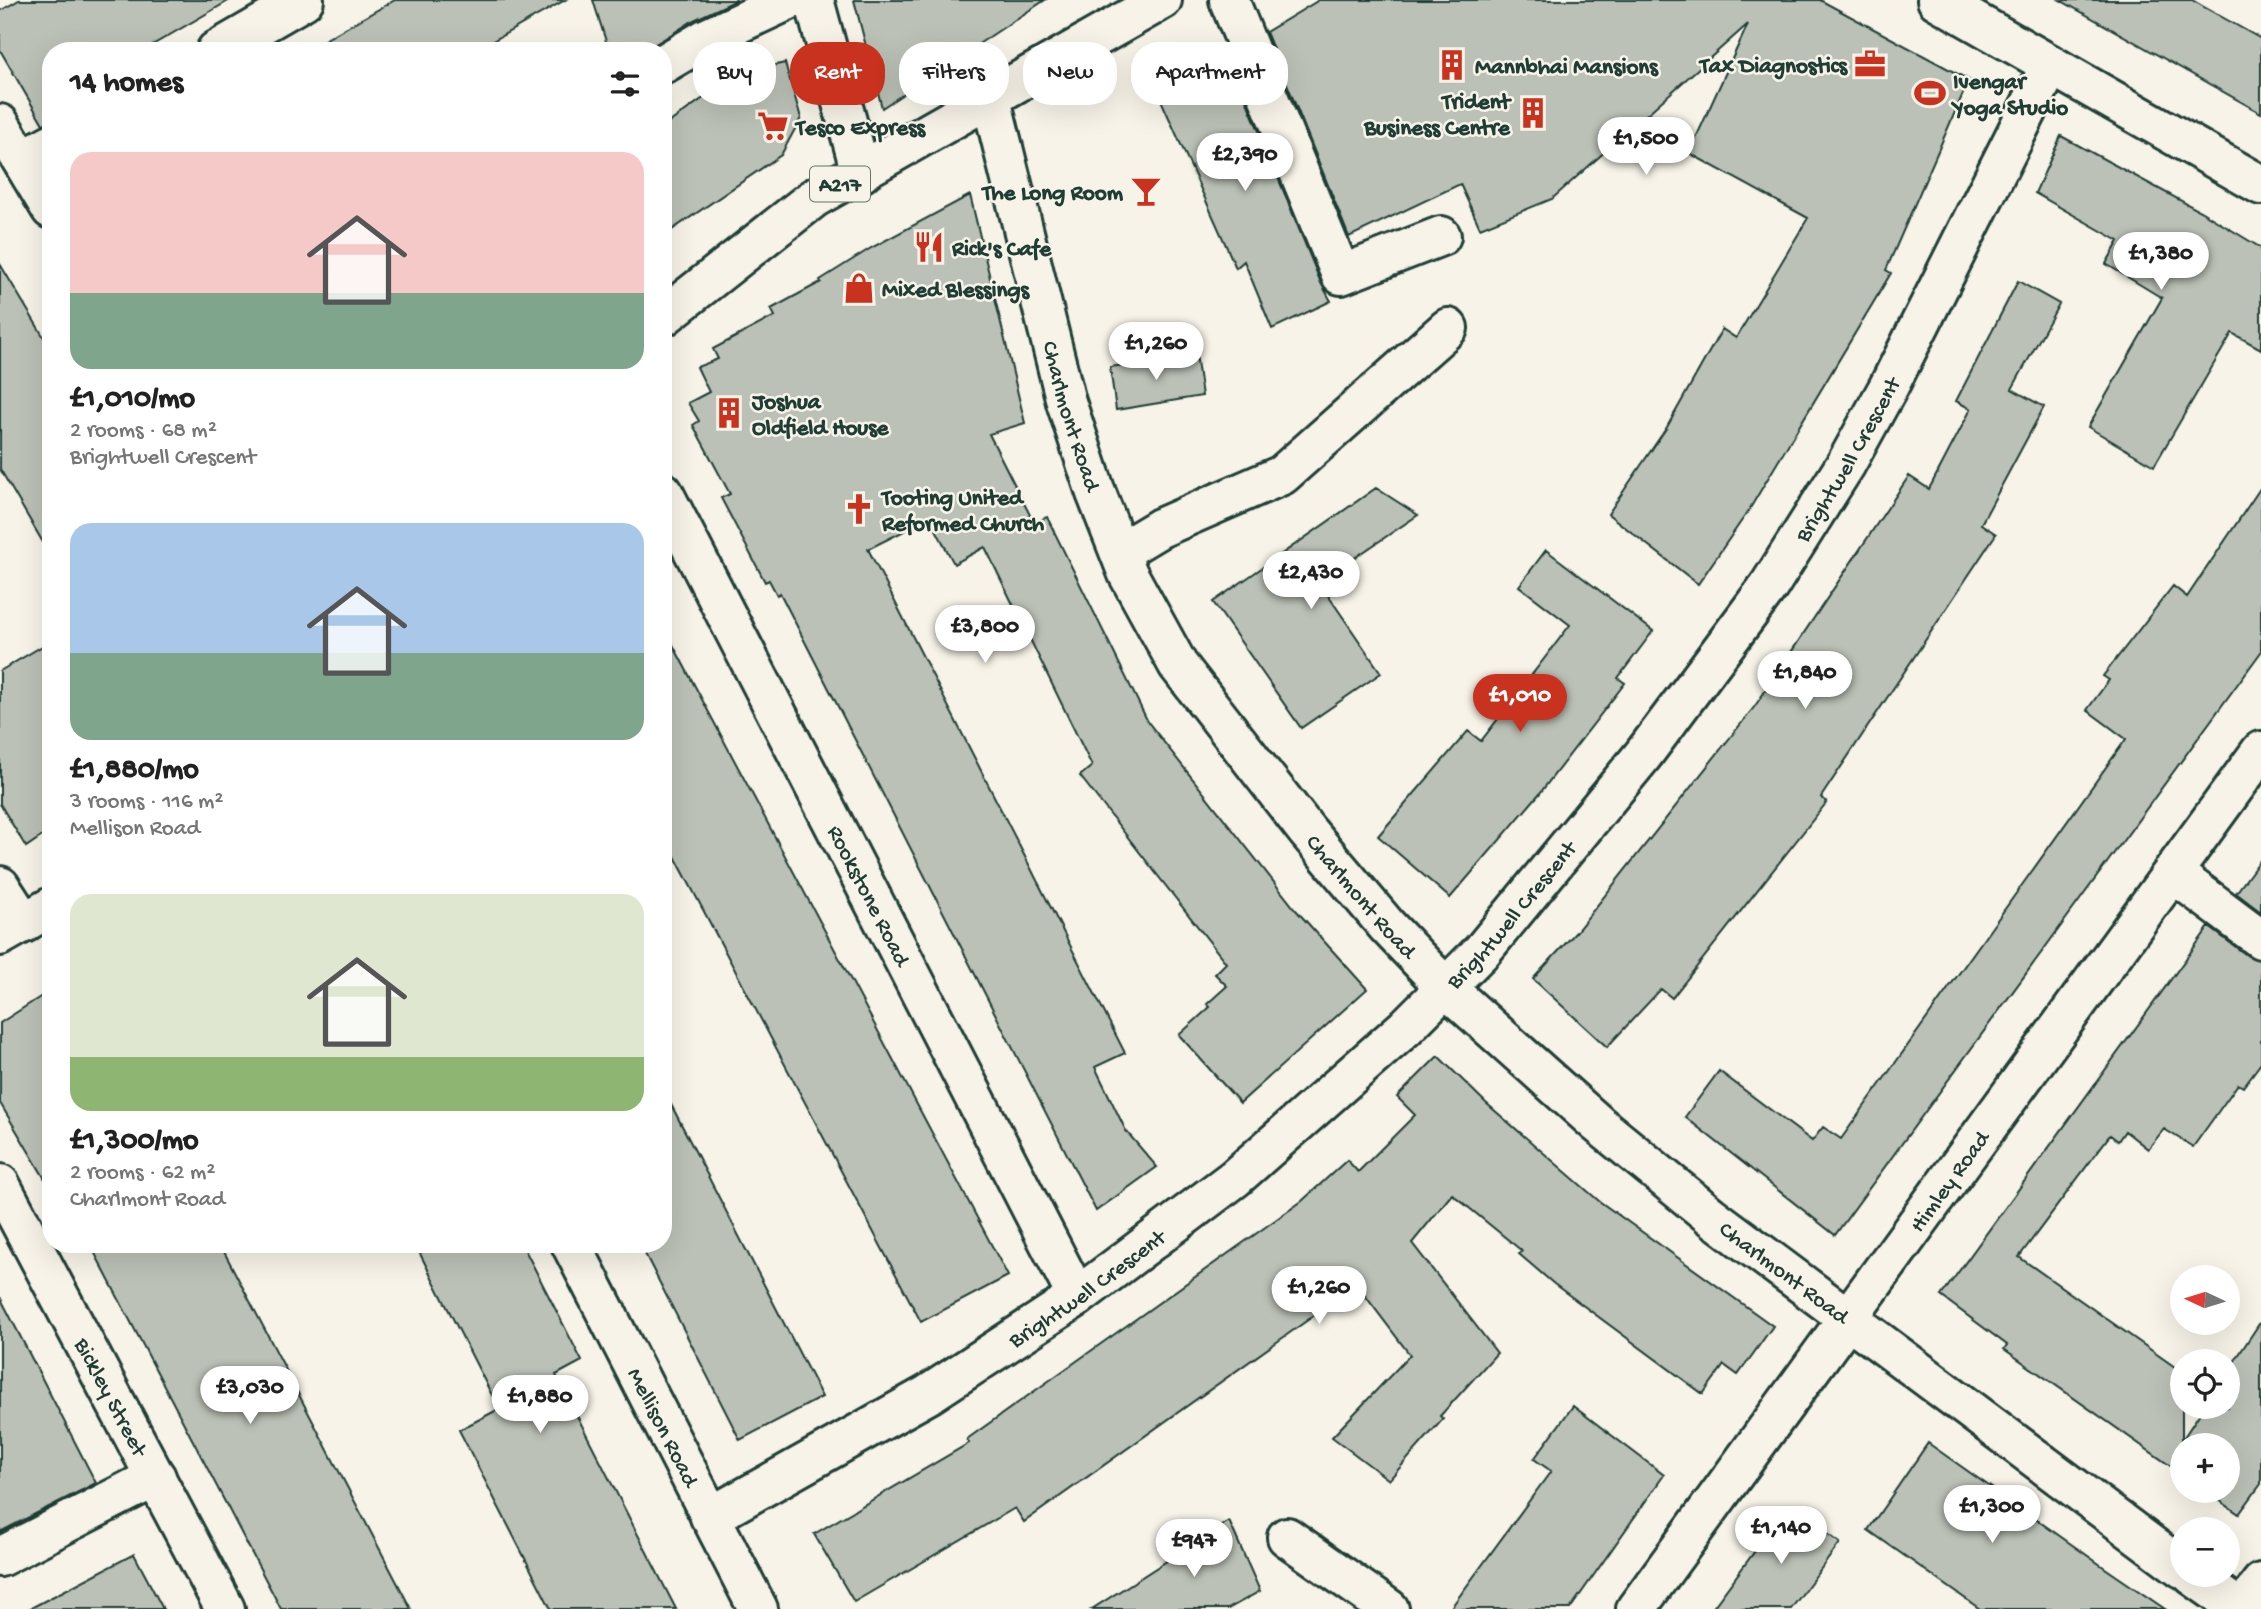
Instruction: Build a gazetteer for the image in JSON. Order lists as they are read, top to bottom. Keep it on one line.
{"streets":{"street":["A217","Charlmont Road","Brightwell Crescent","Rookstone Road","Himley Road","Bickley Street","Mellison Road"]},"crossings":[["Charlmont Road","Brightwell Crescent"],["Charlmont Road","Himley Road"],["Brightwell Crescent","Rookstone Road"],["Brightwell Crescent","Mellison Road"]],"places":{"office":["Tax Diagnostics"],"building":["Mannbhai Mansions","Trident Business Centre","Joshua Oldfield House"],"sports":["Ivengar Yoga Studio"],"supermarket":["Tesco Express"],"bar":["The Long Room"],"restaurant":["Rick's Cafe"],"shop":["Mixed Blessings"],"church":["Tooting United Reformed Church"]},"north":"left","page":{"chip":["Buy","Rent","Filters","New","Apartment"],"heading":"14 homes","price":["£1,500","£2,390","£1,380","£1,260","£2,430","£3,800","£1,840","£1,010","£1,260","£3,030","£1,880","£1,300","£1,140","£947"],"list":[{"name":"£1,010/mo","note":"2 rooms · 68 m² · Brightwell Crescent"},{"name":"£1,880/mo","note":"3 rooms · 116 m² · Mellison Road"},{"name":"£1,300/mo","note":"2 rooms · 62 m² · Charlmont Road"}],"map_buttons":["+","−"]}}
